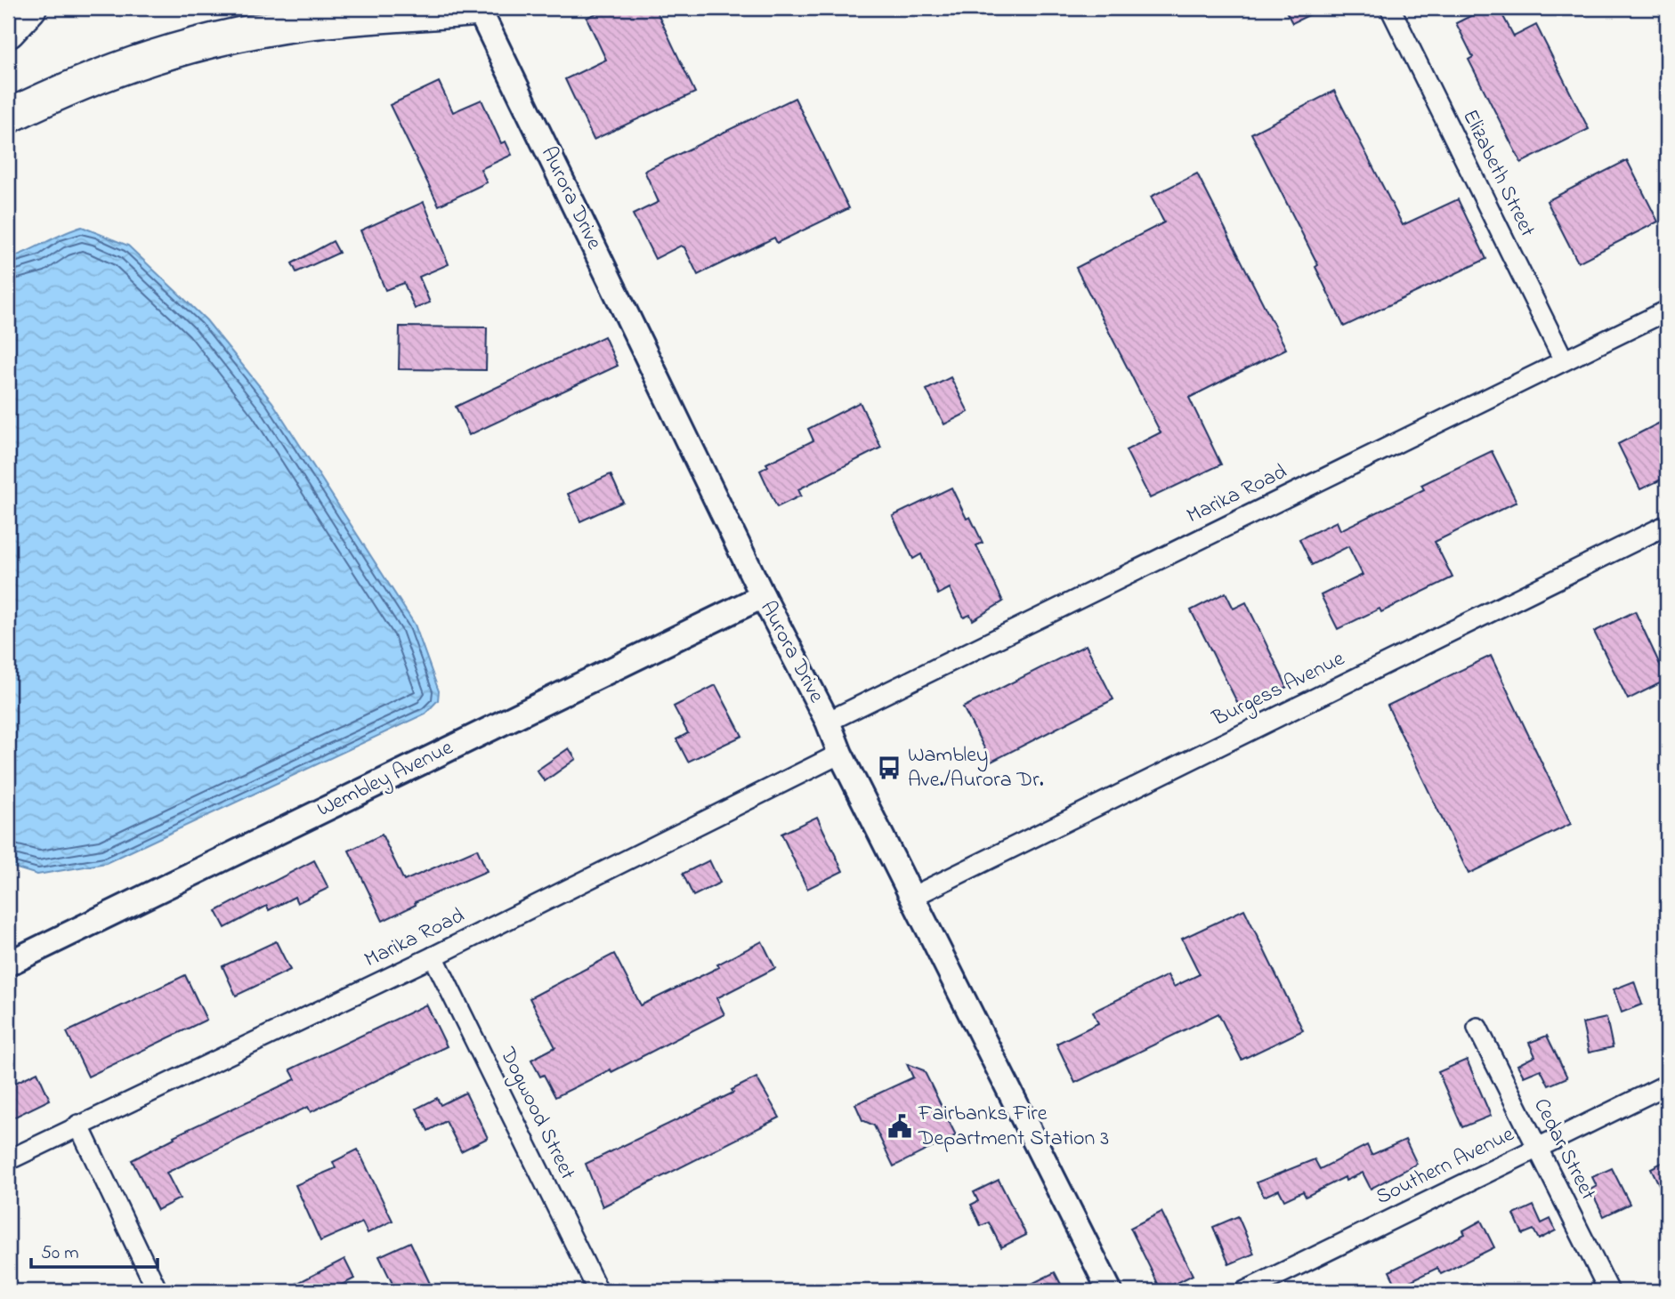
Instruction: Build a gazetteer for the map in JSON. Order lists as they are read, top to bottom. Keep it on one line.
{"streets":{"street":["Elizabeth Street","Aurora Drive","Marika Road","Burgess Avenue","Wembley Avenue","Dogwood Street","Cedar Street","Southern Avenue"]},"crossings":[["Elizabeth Street","Marika Road"],["Aurora Drive","Marika Road"],["Aurora Drive","Burgess Avenue"],["Aurora Drive","Wembley Avenue"],["Marika Road","Dogwood Street"],["Cedar Street","Southern Avenue"]],"places":{"bus stop":["Wambley Ave./Aurora Dr."],"public building":["Fairbanks Fire Department Station 3"]},"scale_bar":"50 m"}
